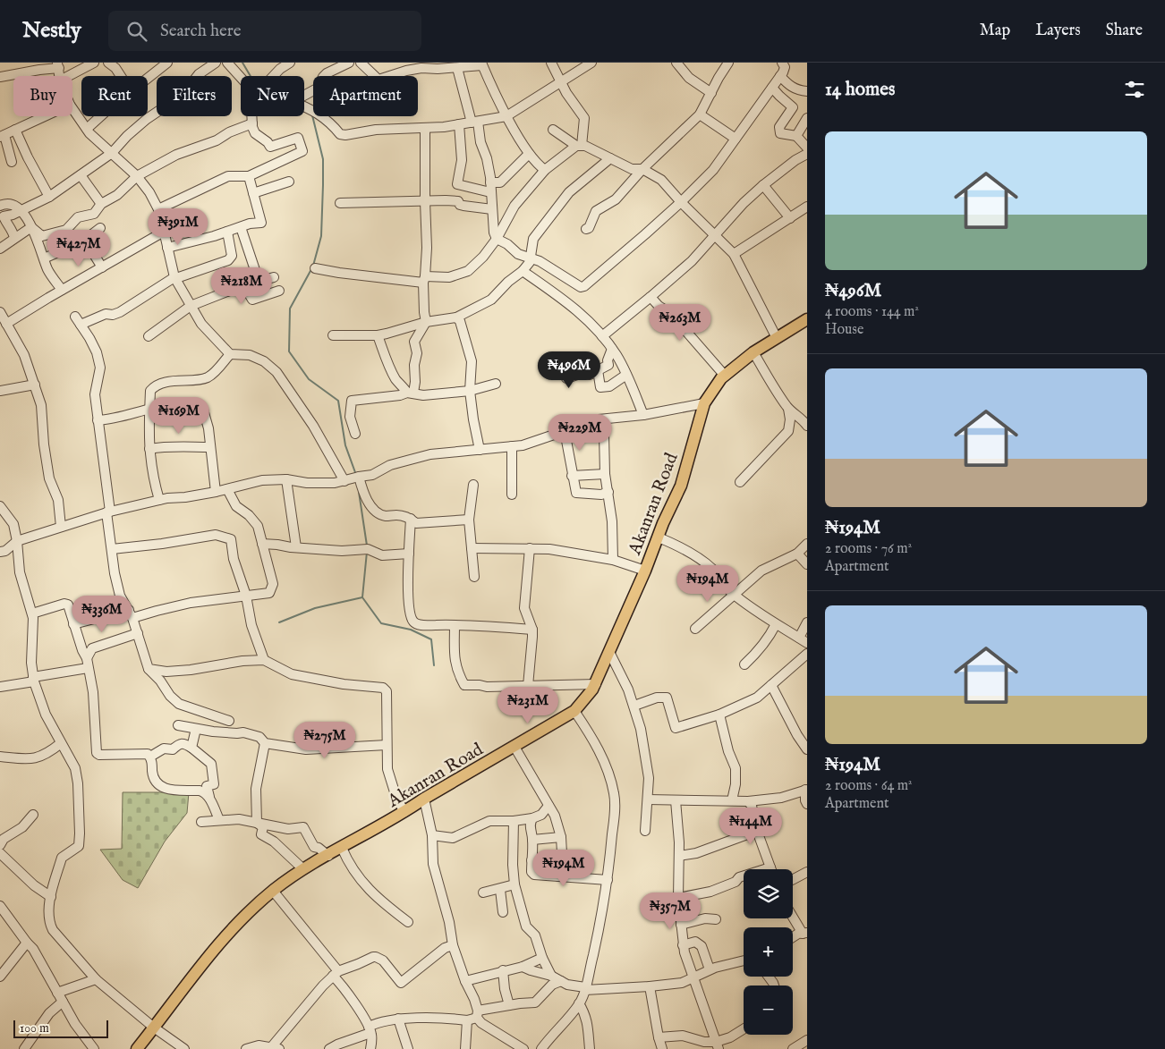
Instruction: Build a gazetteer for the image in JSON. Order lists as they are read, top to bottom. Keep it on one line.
{"streets":{"main road":["Akanran Road"]},"scale_bar":"100 m","page":{"header":"Nestly","search":"Search here","nav":["Map","Layers","Share"],"heading":"14 homes","chip":["Buy","Rent","Filters","New","Apartment"],"list":[{"name":"₦496M","note":"4 rooms · 144 m² · House"},{"name":"₦194M","note":"2 rooms · 76 m² · Apartment"},{"name":"₦194M","note":"2 rooms · 64 m² · Apartment"}],"price":["₦391M","₦427M","₦218M","₦263M","₦496M","₦169M","₦229M","₦194M","₦336M","₦231M","₦275M","₦144M","₦194M","₦357M"],"map_buttons":["+","−"],"scale":"100 m"}}
